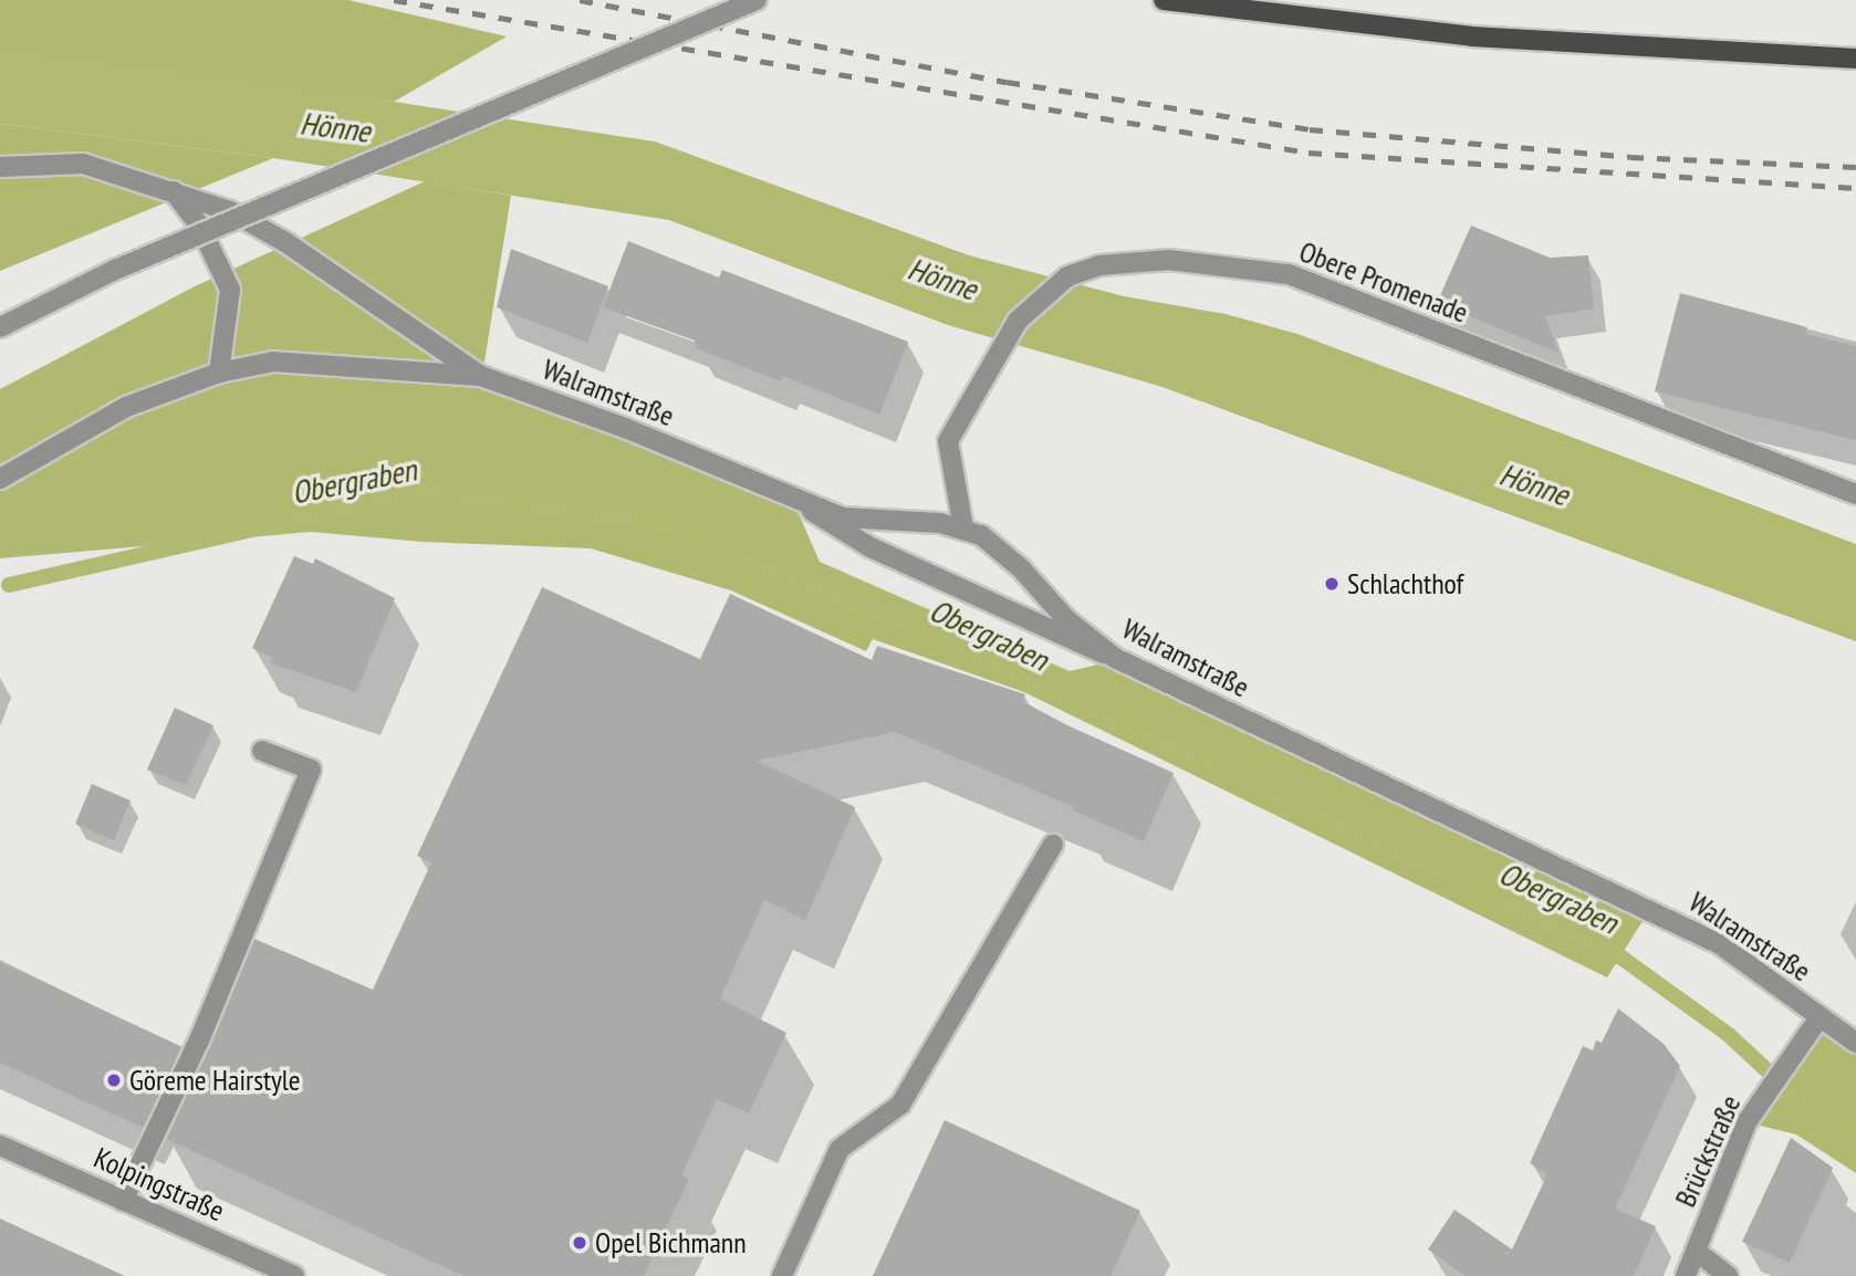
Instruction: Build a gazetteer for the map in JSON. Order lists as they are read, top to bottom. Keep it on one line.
{"streets":{"street":["Obere Promenade","Walramstraße","Brückstraße","Kolpingstraße"]},"crossings":[["Obere Promenade","Walramstraße"],["Walramstraße","Brückstraße"]],"water":["Hönne","Obergraben"],"places":["Schlachthof","Göreme Hairstyle","Opel Bichmann"]}
